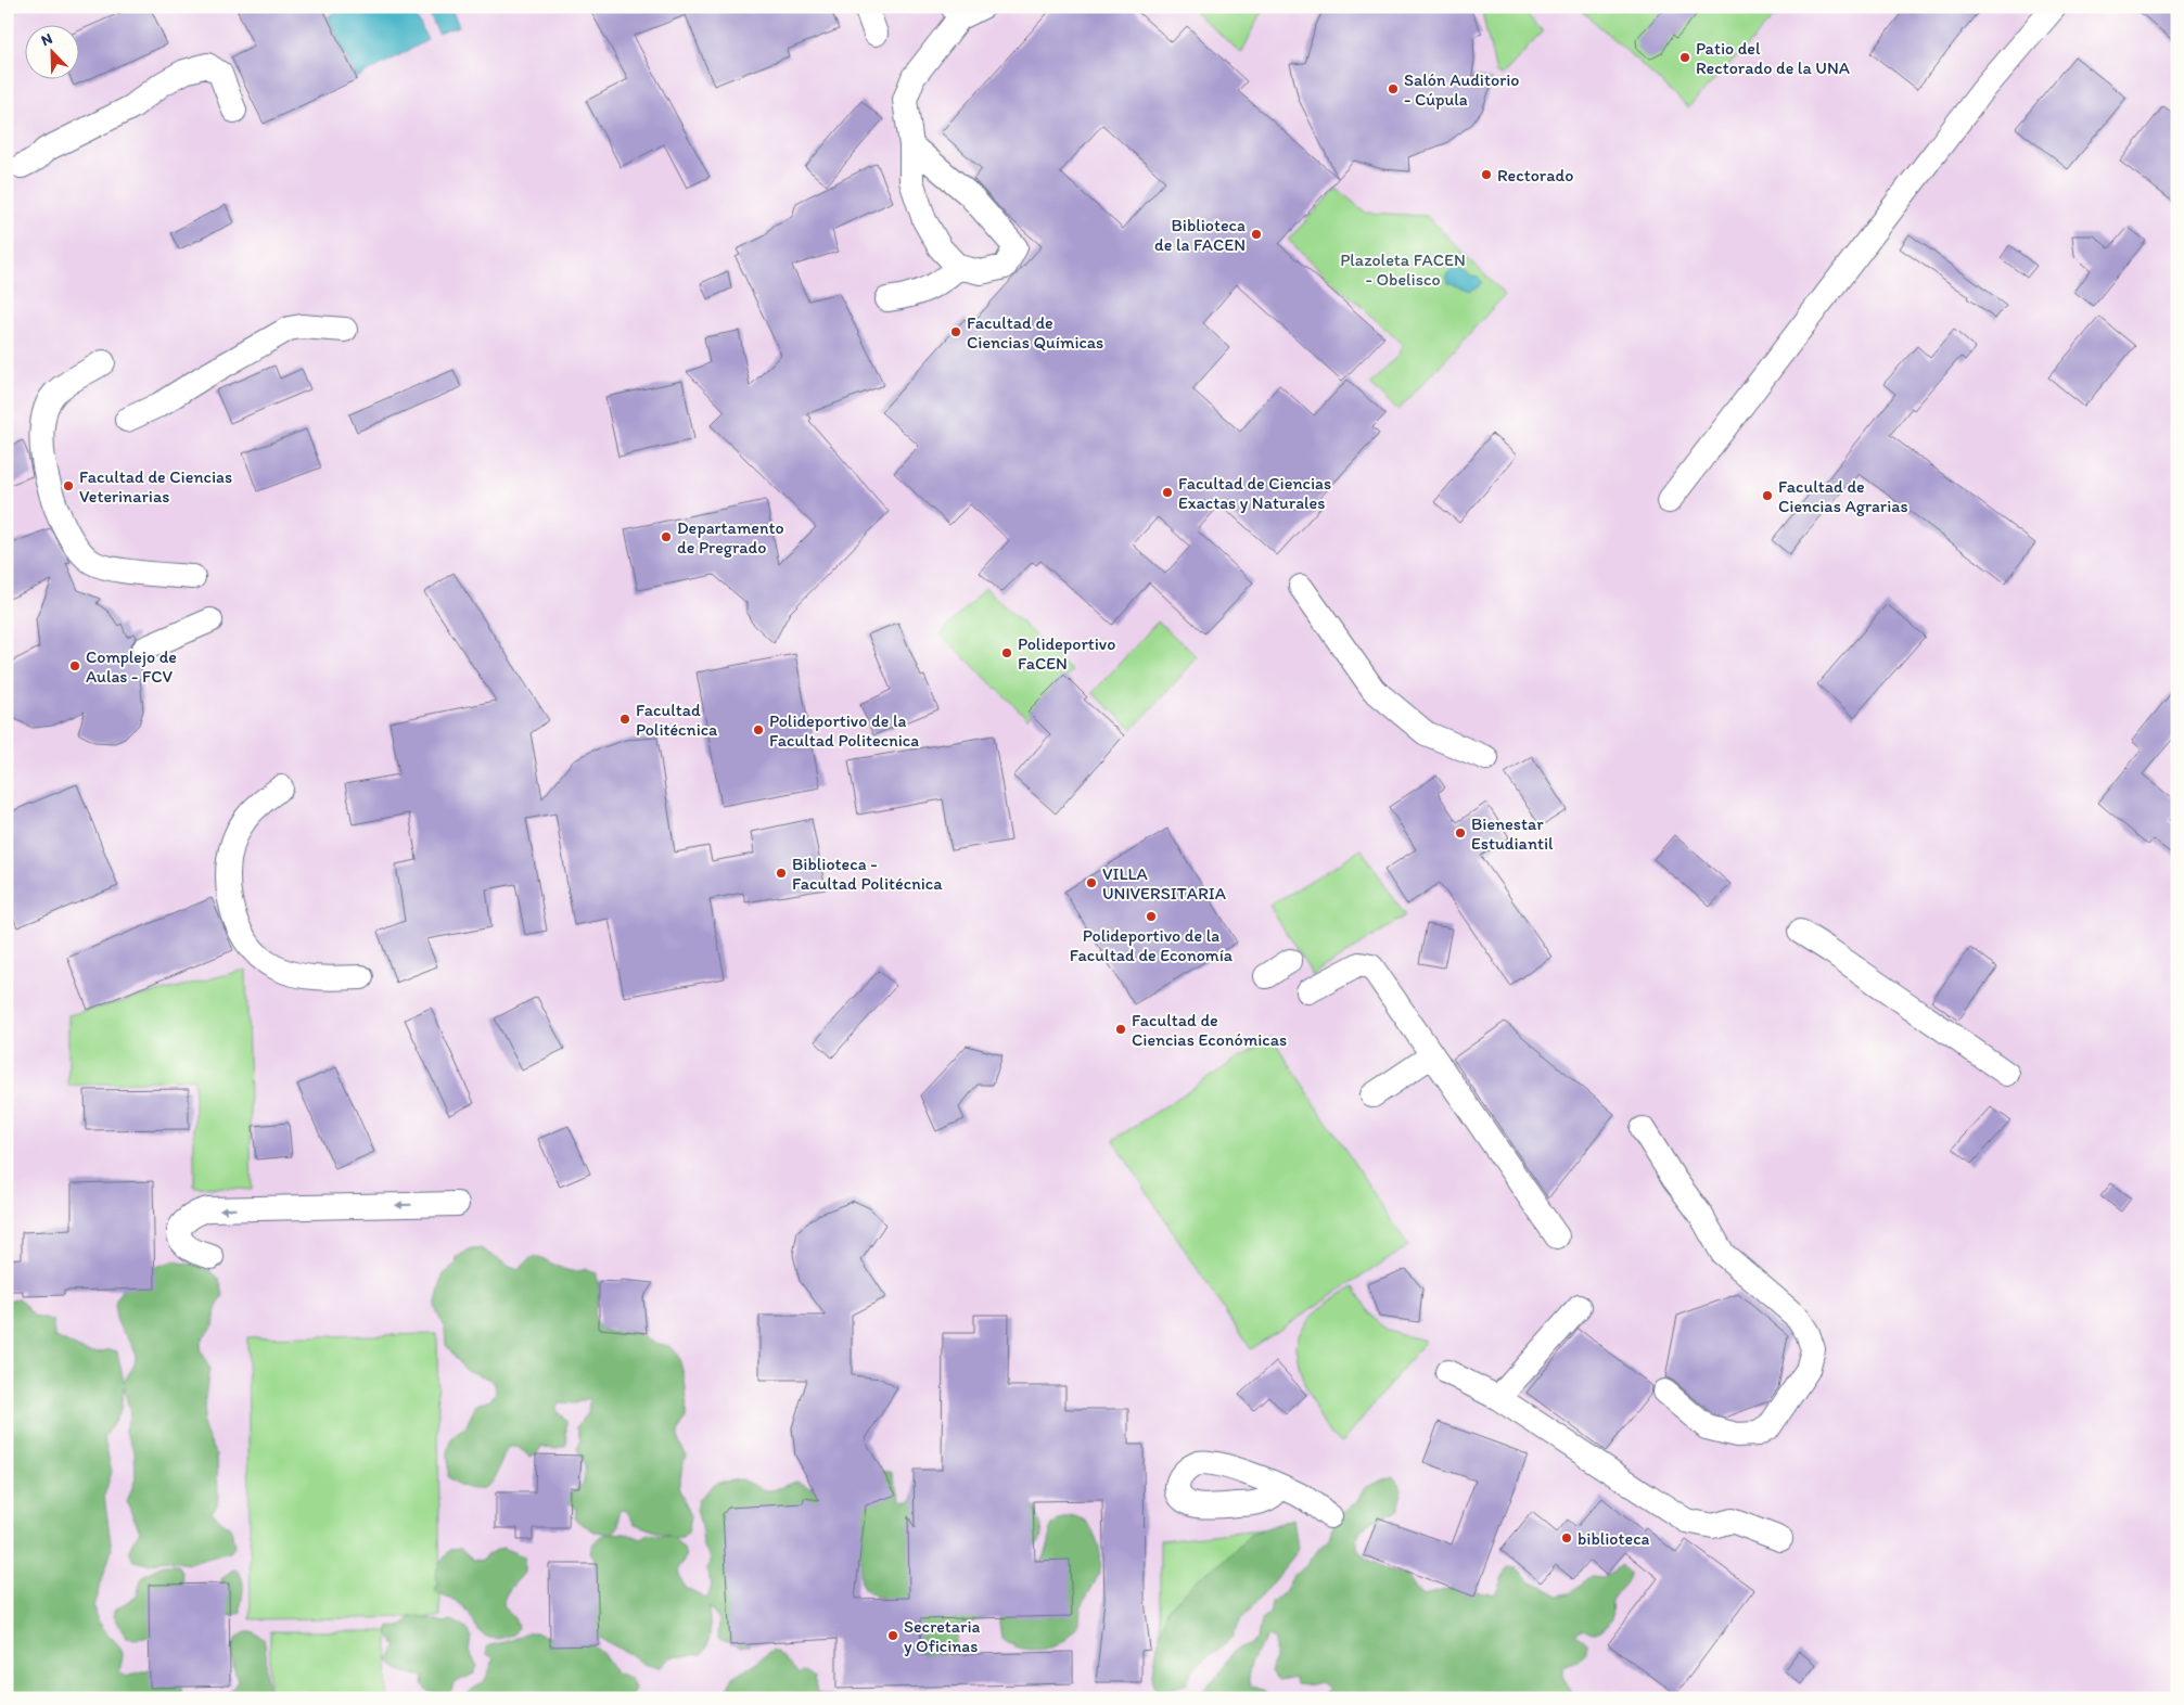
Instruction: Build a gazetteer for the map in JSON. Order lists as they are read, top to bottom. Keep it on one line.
{"parks":["Plazoleta FACEN - Obelisco"],"places":["Patio del Rectorado de la UNA","Salón Auditorio - Cúpula","Rectorado","Biblioteca de la FACEN","Facultad de Ciencias Químicas","Facultad de Ciencias Veterinarias","Facultad de Ciencias Exactas y Naturales","Facultad de Ciencias Agrarias","Departamento de Pregrado","Polideportivo FaCEN","Complejo de Aulas - FCV","Facultad Politécnica","Polideportivo de la Facultad Politecnica","Bienestar Estudiantil","Biblioteca - Facultad Politécnica","VILLA UNIVERSITARIA","Polideportivo de la Facultad de Economía","Facultad de Ciencias Económicas","biblioteca","Secretaria y Oficinas"],"north":"top left"}
